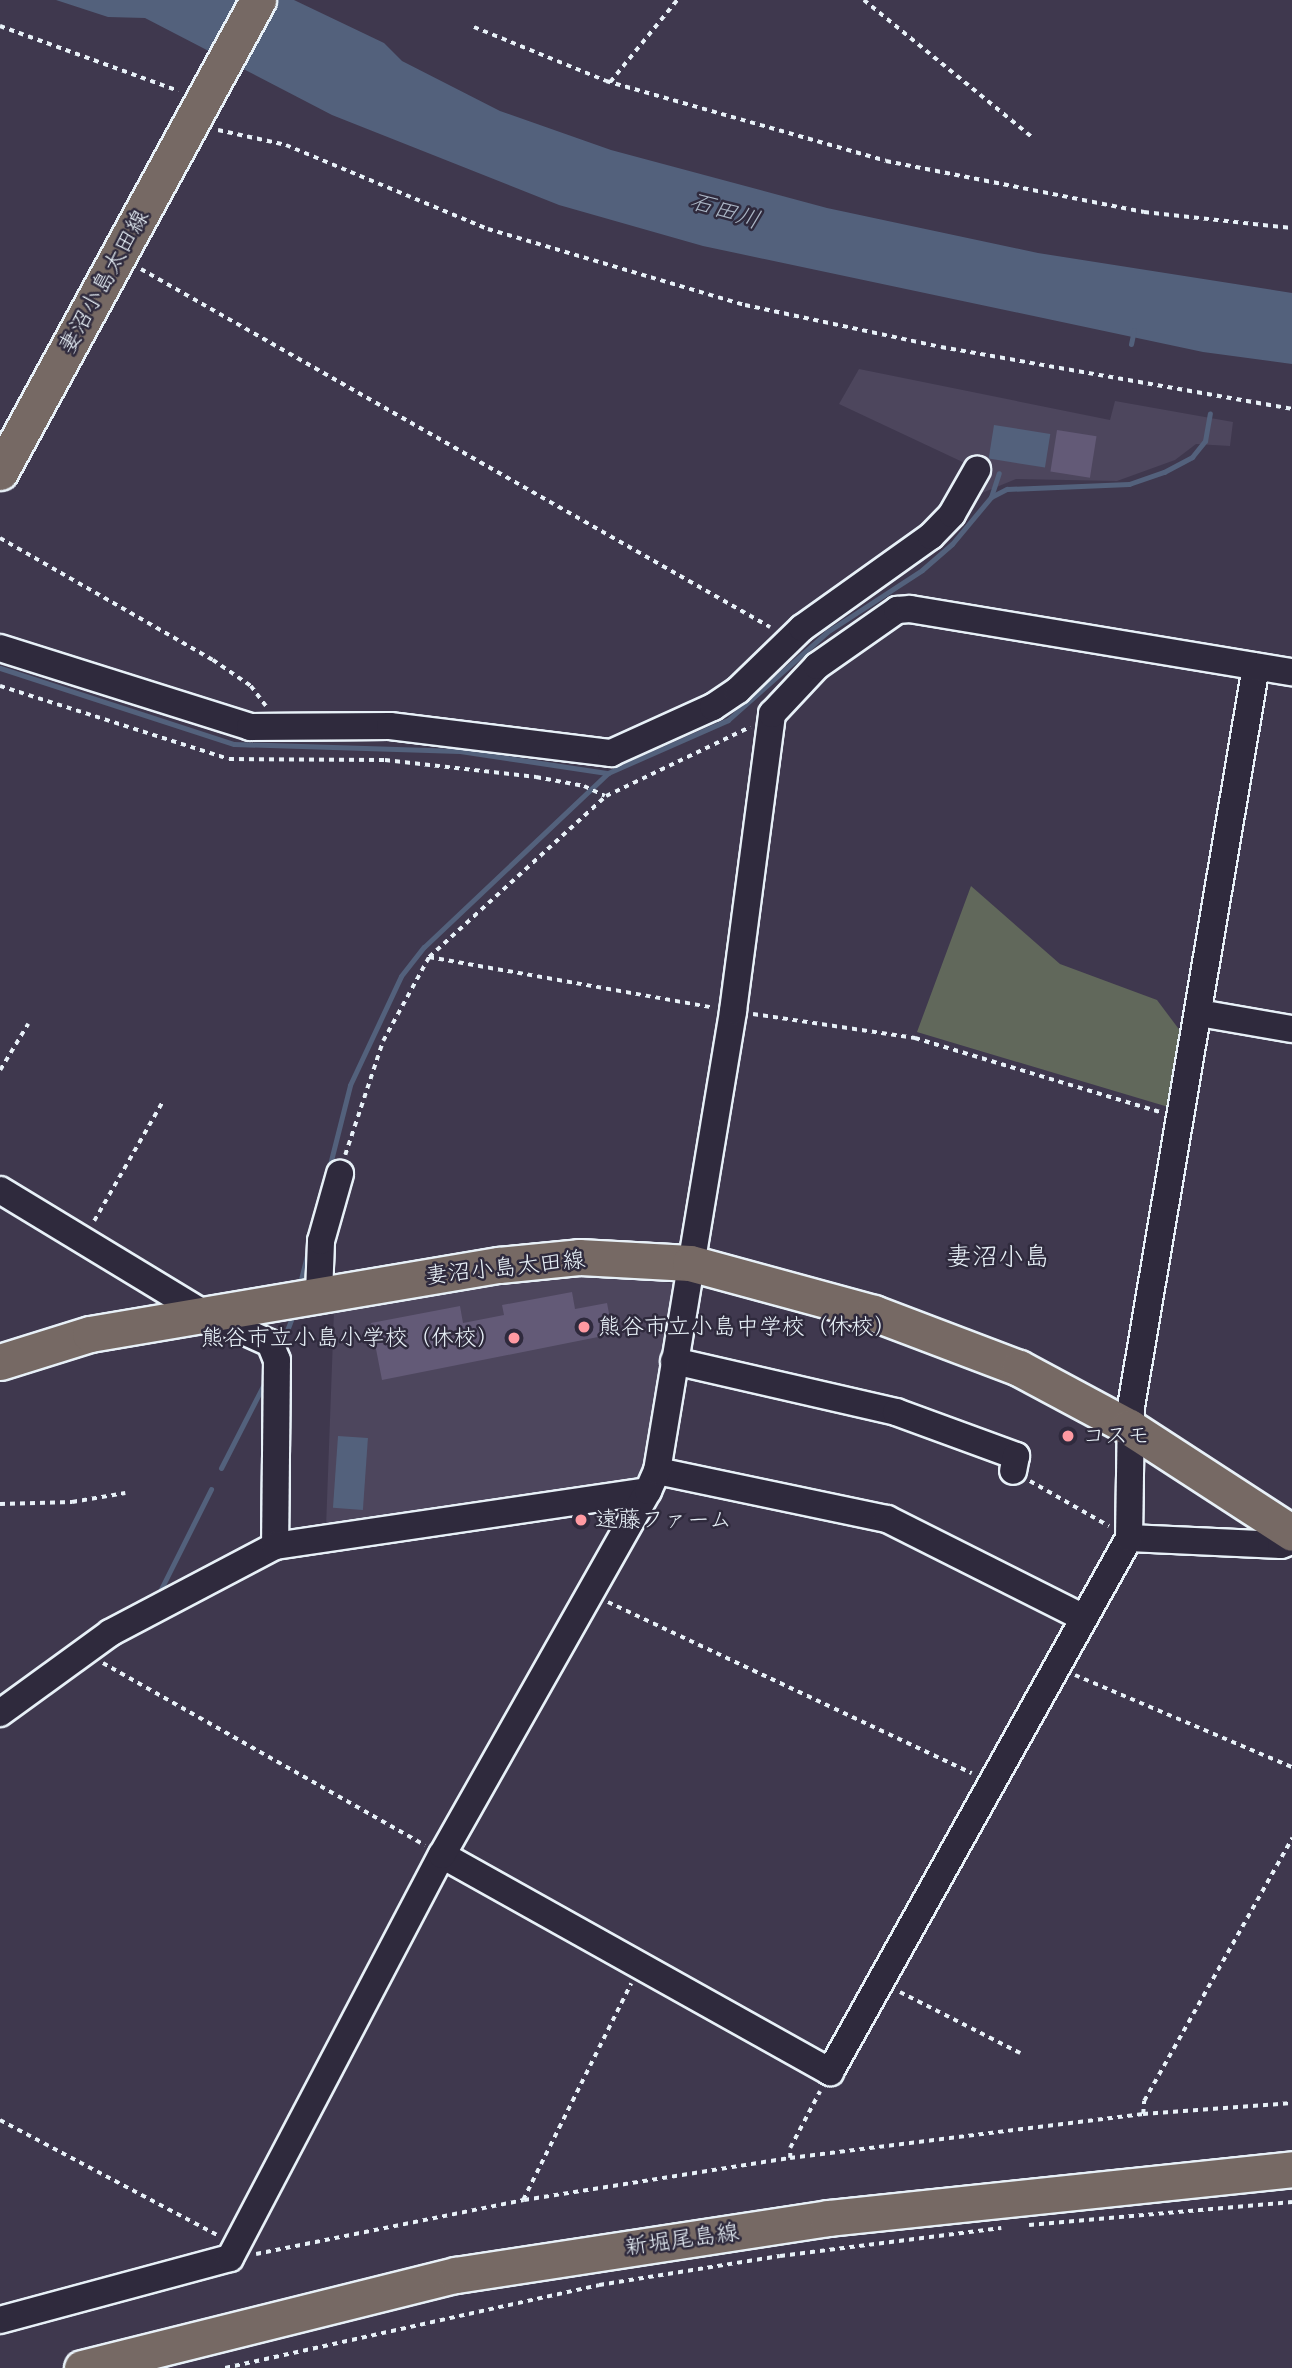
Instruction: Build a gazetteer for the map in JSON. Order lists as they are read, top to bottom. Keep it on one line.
{"streets":{"main road":["妻沼小島太田線","新堀尾島線"]},"districts":["妻沼小島"],"water":["石田川"],"places":["熊谷市立小島中学校（休校）","熊谷市立小島小学校（休校）","コスモ","遠藤ファーム"]}
